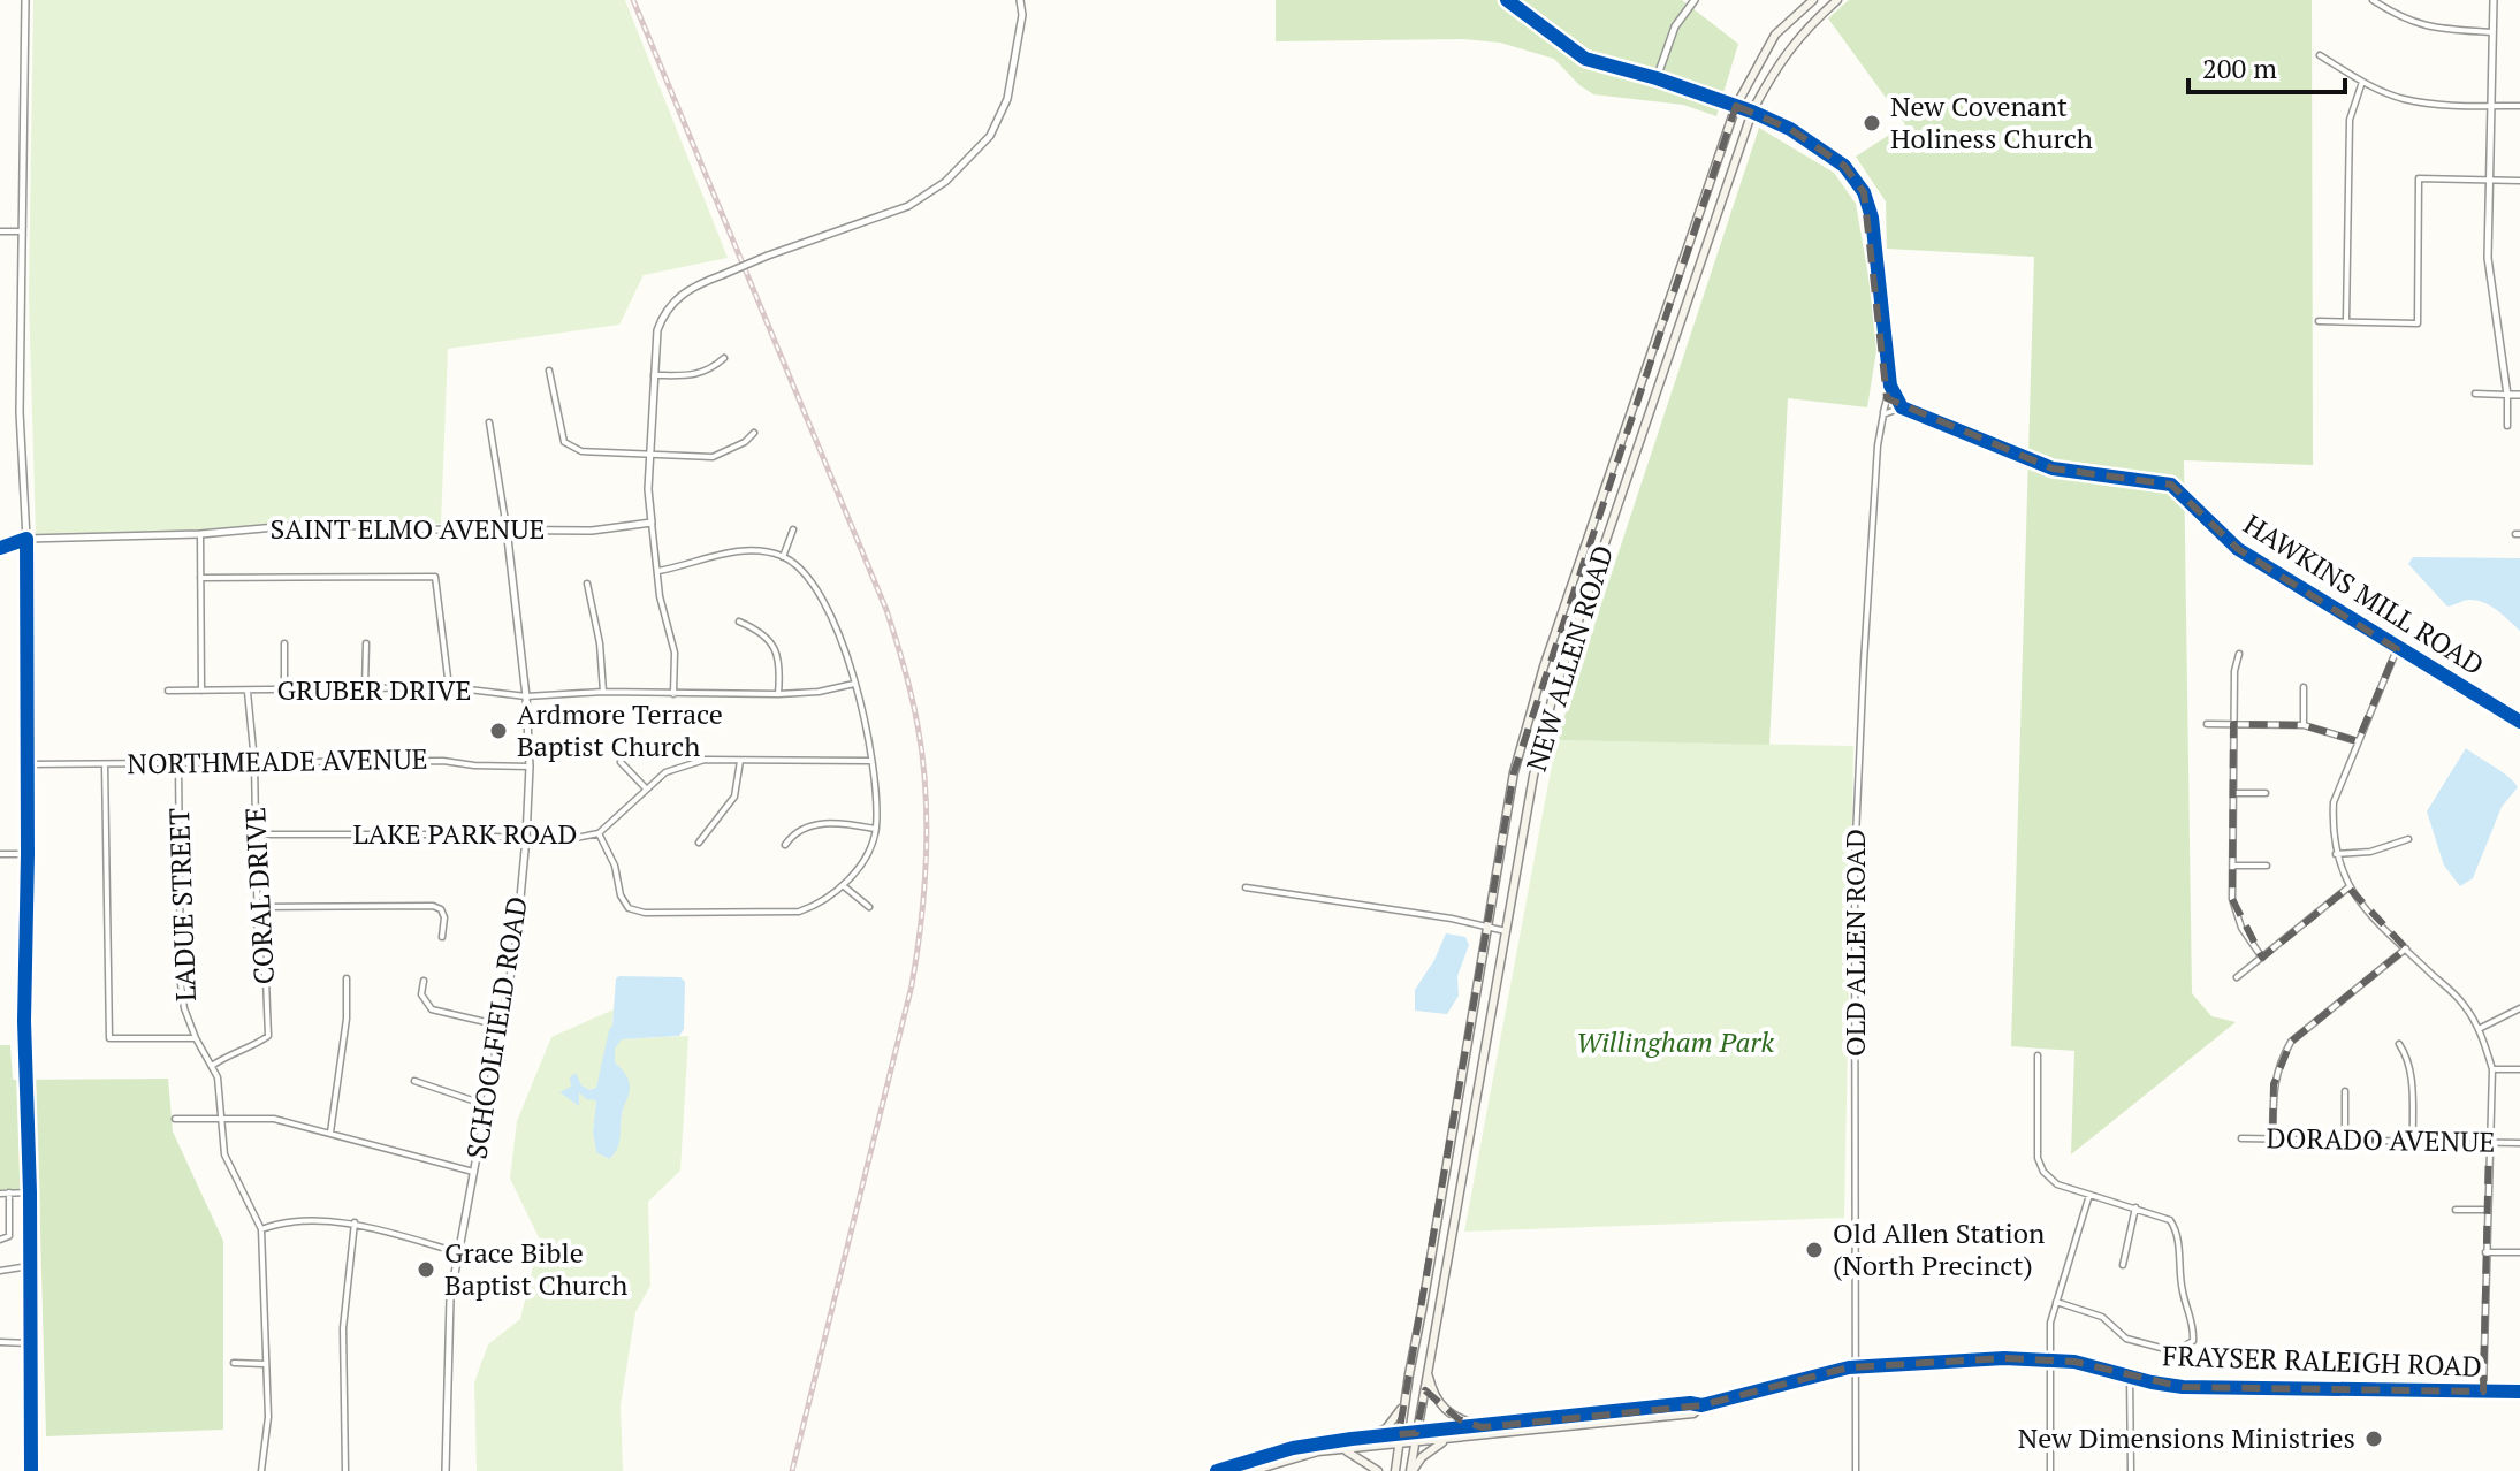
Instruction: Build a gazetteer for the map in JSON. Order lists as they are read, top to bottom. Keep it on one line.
{"streets":{"main road":["SAINT ELMO AVENUE","NEW ALLEN ROAD","FRAYSER RALEIGH ROAD"],"street":["HAWKINS MILL ROAD","GRUBER DRIVE","NORTHMEADE AVENUE","LAKE PARK ROAD","CORAL DRIVE","LADUE STREET","OLD ALLEN ROAD","SCHOOLFIELD ROAD","DORADO AVENUE"]},"crossings":[["SAINT ELMO AVENUE","SCHOOLFIELD ROAD"],["NEW ALLEN ROAD","FRAYSER RALEIGH ROAD"],["GRUBER DRIVE","CORAL DRIVE"],["GRUBER DRIVE","SCHOOLFIELD ROAD"],["NORTHMEADE AVENUE","CORAL DRIVE"],["NORTHMEADE AVENUE","LADUE STREET"],["NORTHMEADE AVENUE","SCHOOLFIELD ROAD"],["LAKE PARK ROAD","CORAL DRIVE"],["LAKE PARK ROAD","SCHOOLFIELD ROAD"],["CORAL DRIVE","LADUE STREET"],["OLD ALLEN ROAD","FRAYSER RALEIGH ROAD"]],"parks":["Willingham Park"],"places":["New Covenant Holiness Church","Ardmore Terrace Baptist Church","Old Allen Station (North Precinct)","Grace Bible Baptist Church","New Dimensions Ministries"],"scale_bar":"200 m"}
